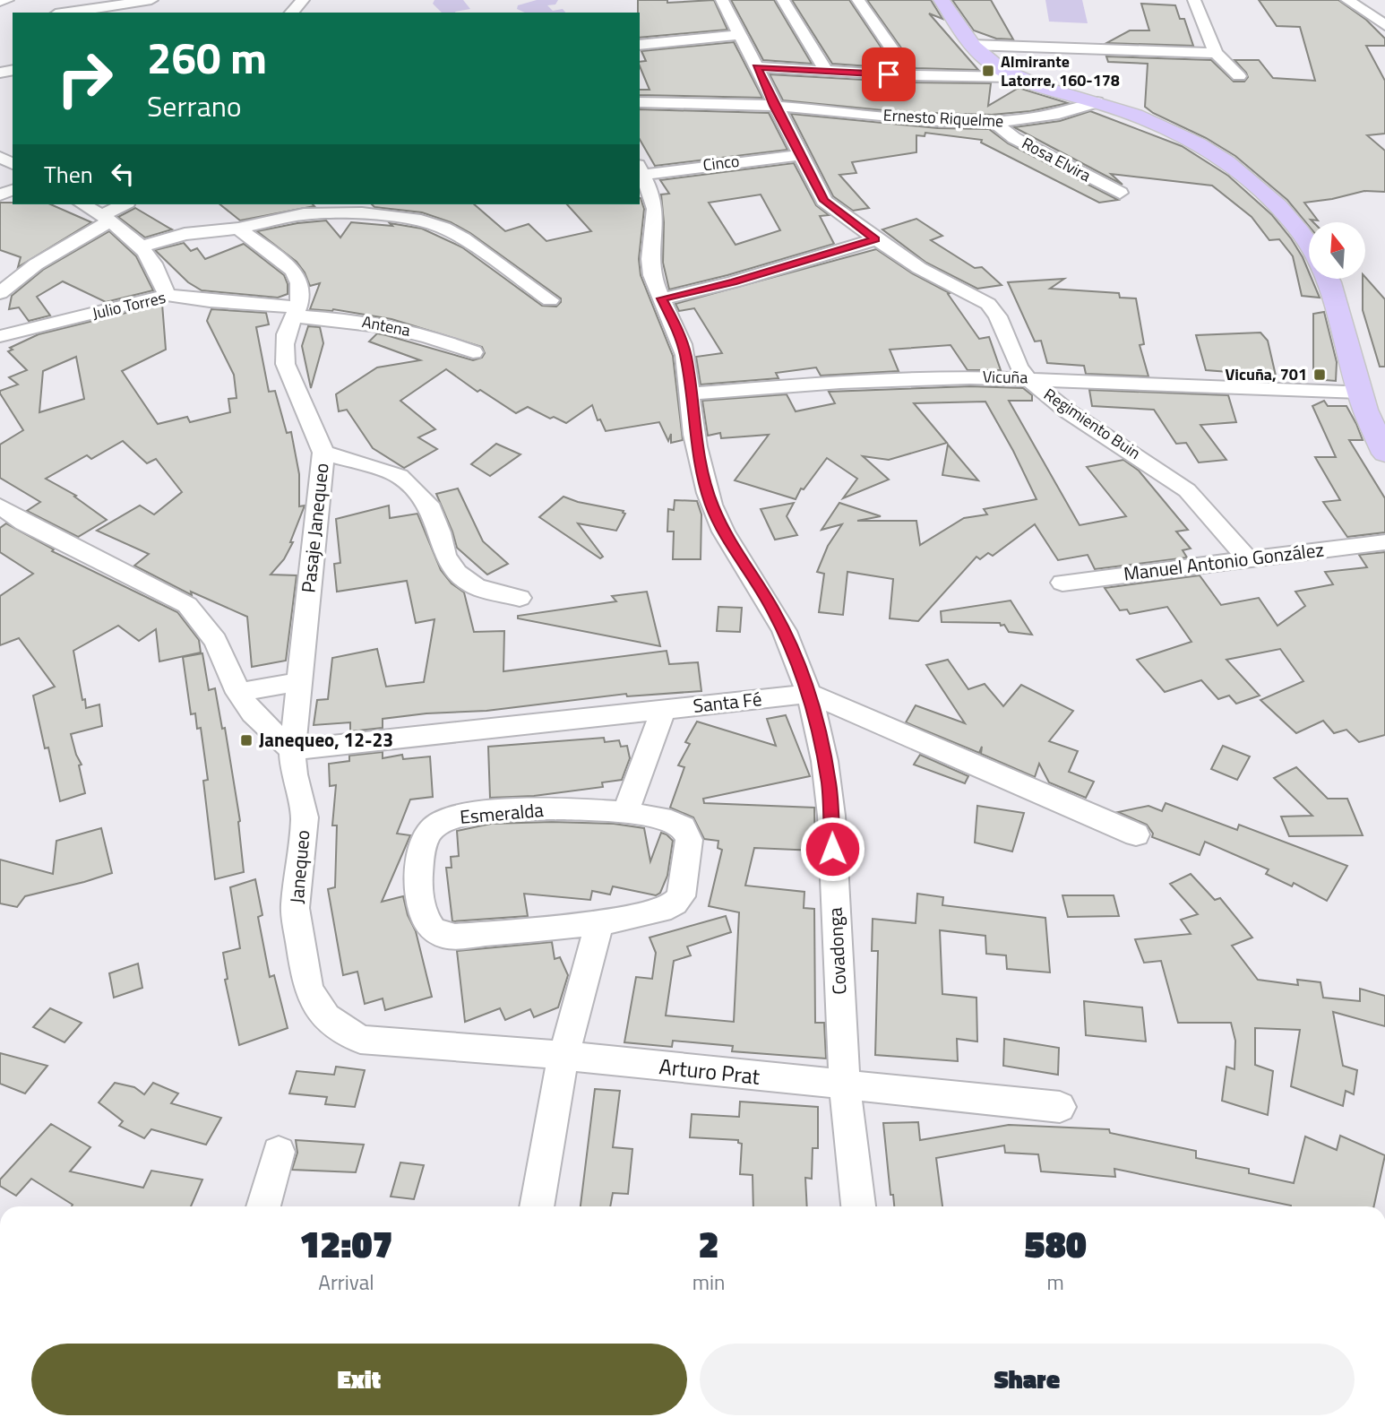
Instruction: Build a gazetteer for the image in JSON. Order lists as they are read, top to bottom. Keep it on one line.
{"streets":{"street":["Ernesto Riquelme","Rosa Elvira","Cinco","Julio Torres","Antena","Vicuña","Regimiento Buin","Pasaje Janequeo","Manuel Antonio González","Santa Fé","Esmeralda","Janequeo","Covadonga","Arturo Prat"]},"crossings":[["Ernesto Riquelme","Rosa Elvira"],["Ernesto Riquelme","Regimiento Buin"],["Cinco","Regimiento Buin"],["Cinco","Covadonga"],["Julio Torres","Antena"],["Julio Torres","Pasaje Janequeo"],["Antena","Pasaje Janequeo"],["Vicuña","Regimiento Buin"],["Vicuña","Covadonga"],["Regimiento Buin","Manuel Antonio González"],["Pasaje Janequeo","Santa Fé"],["Pasaje Janequeo","Janequeo"],["Santa Fé","Janequeo"],["Santa Fé","Covadonga"],["Janequeo","Arturo Prat"],["Covadonga","Arturo Prat"]],"places":{"transit":["Almirante Latorre, 160-178","Vicuña, 701","Janequeo, 12-23"]},"north":"top","page":{"turn":["260 m","Serrano"],"then":"Then","eta":["12:07","Arrival","2","min","580","m"],"buttons":["Exit","Share"]}}
